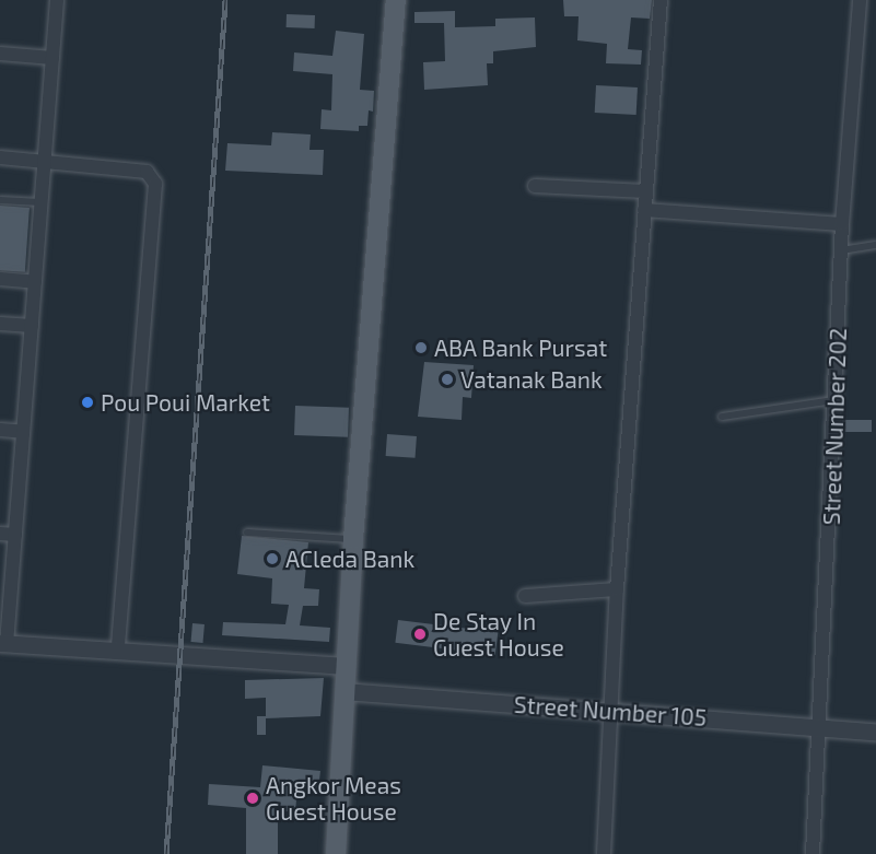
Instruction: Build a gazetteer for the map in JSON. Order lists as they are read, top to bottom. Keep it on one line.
{"streets":{"street":["Street Number 202","Street Number 105"]},"crossings":[["Street Number 202","Street Number 105"]],"places":["ABA Bank Pursat","Vatanak Bank","Pou Poui Market","ACleda Bank","De Stay In Guest House","Angkor Meas Guest House"]}
